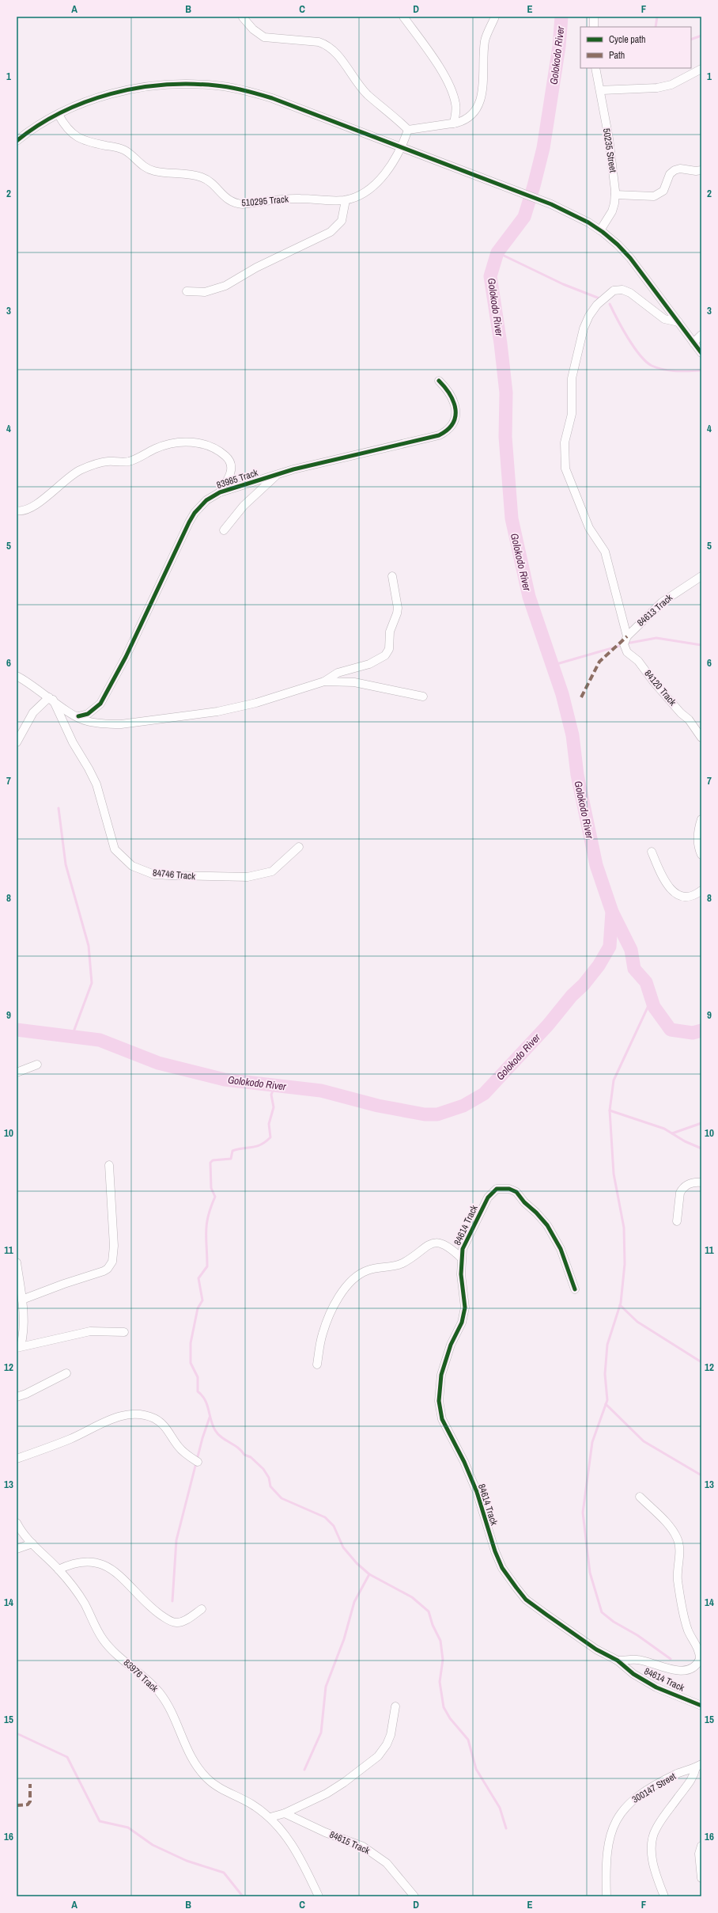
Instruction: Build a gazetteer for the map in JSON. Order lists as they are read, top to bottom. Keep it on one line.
{"streets":{"street":["50235 Street","510295 Track","83985 Track","84613 Track","84120 Track","84746 Track","84614 Track","83976 Track","300147 Street","84615 Track"]},"crossings":[["84613 Track","84120 Track"]],"water":["Golokodo River"],"legend":["Cycle path","Path"],"grid":{"columns":["A","B","C","D","E","F"],"rows":["1","2","3","4","5","6","7","8","9","10","11","12","13","14","15","16"]}}
